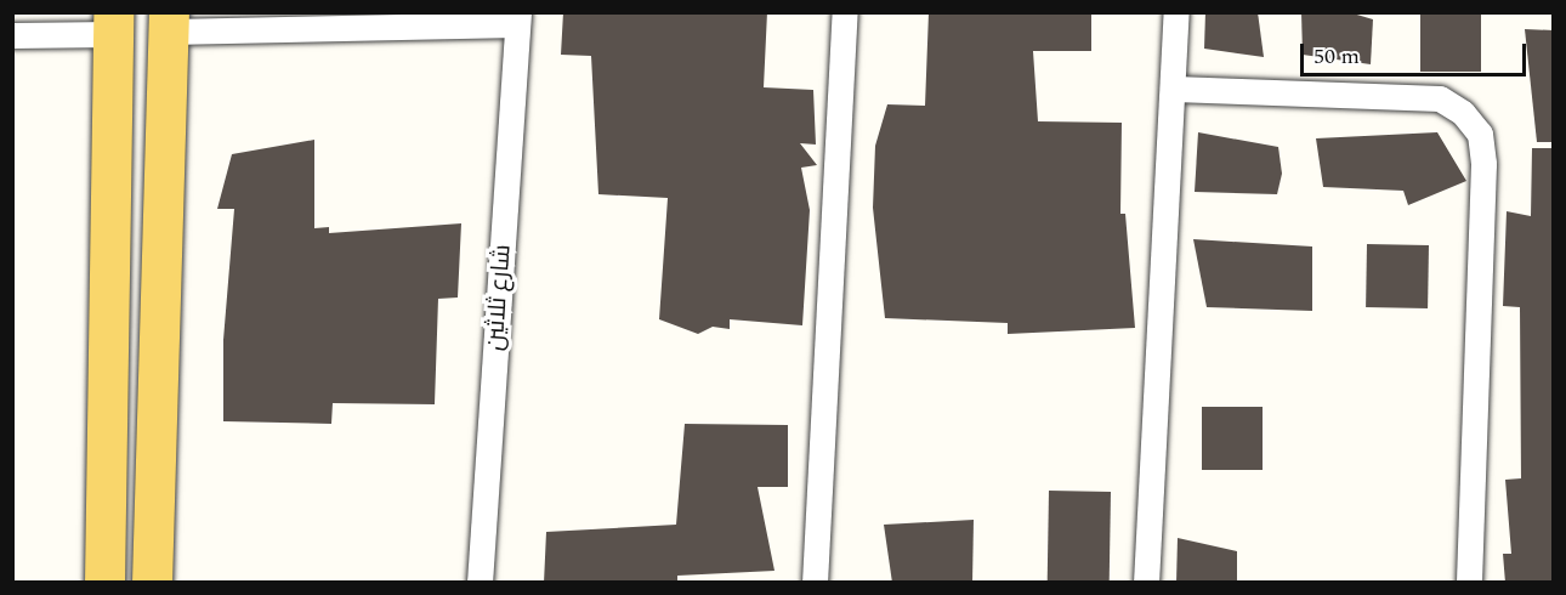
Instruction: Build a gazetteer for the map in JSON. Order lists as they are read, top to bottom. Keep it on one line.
{"streets":{"street":["شارع ثلاثين"]},"scale_bar":"50 m"}
